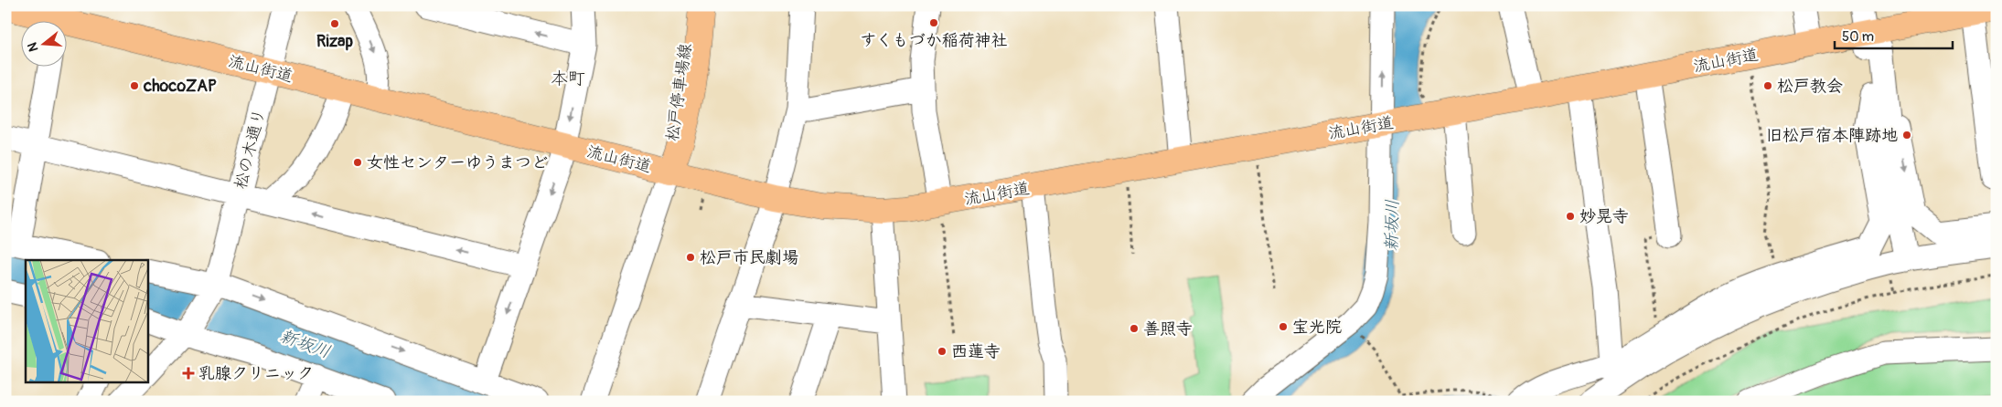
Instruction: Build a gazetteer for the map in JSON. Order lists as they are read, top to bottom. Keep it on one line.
{"streets":{"main road":["流山街道","松戸停車場線"],"street":["松の木通り"]},"crossings":[["流山街道","松戸停車場線"],["流山街道","松の木通り"]],"districts":["本町"],"water":["新坂川"],"places":{"other":["すくもづか稲荷神社","Rizap","chocoZAP","松戸教会","旧松戸宿本陣跡地","女性センターゆうまつど","妙晃寺","松戸市民劇場","宝光院","善照寺","西蓮寺"],"health":["乳腺クリニック"]},"scale_bar":"50 m","north":"left"}
